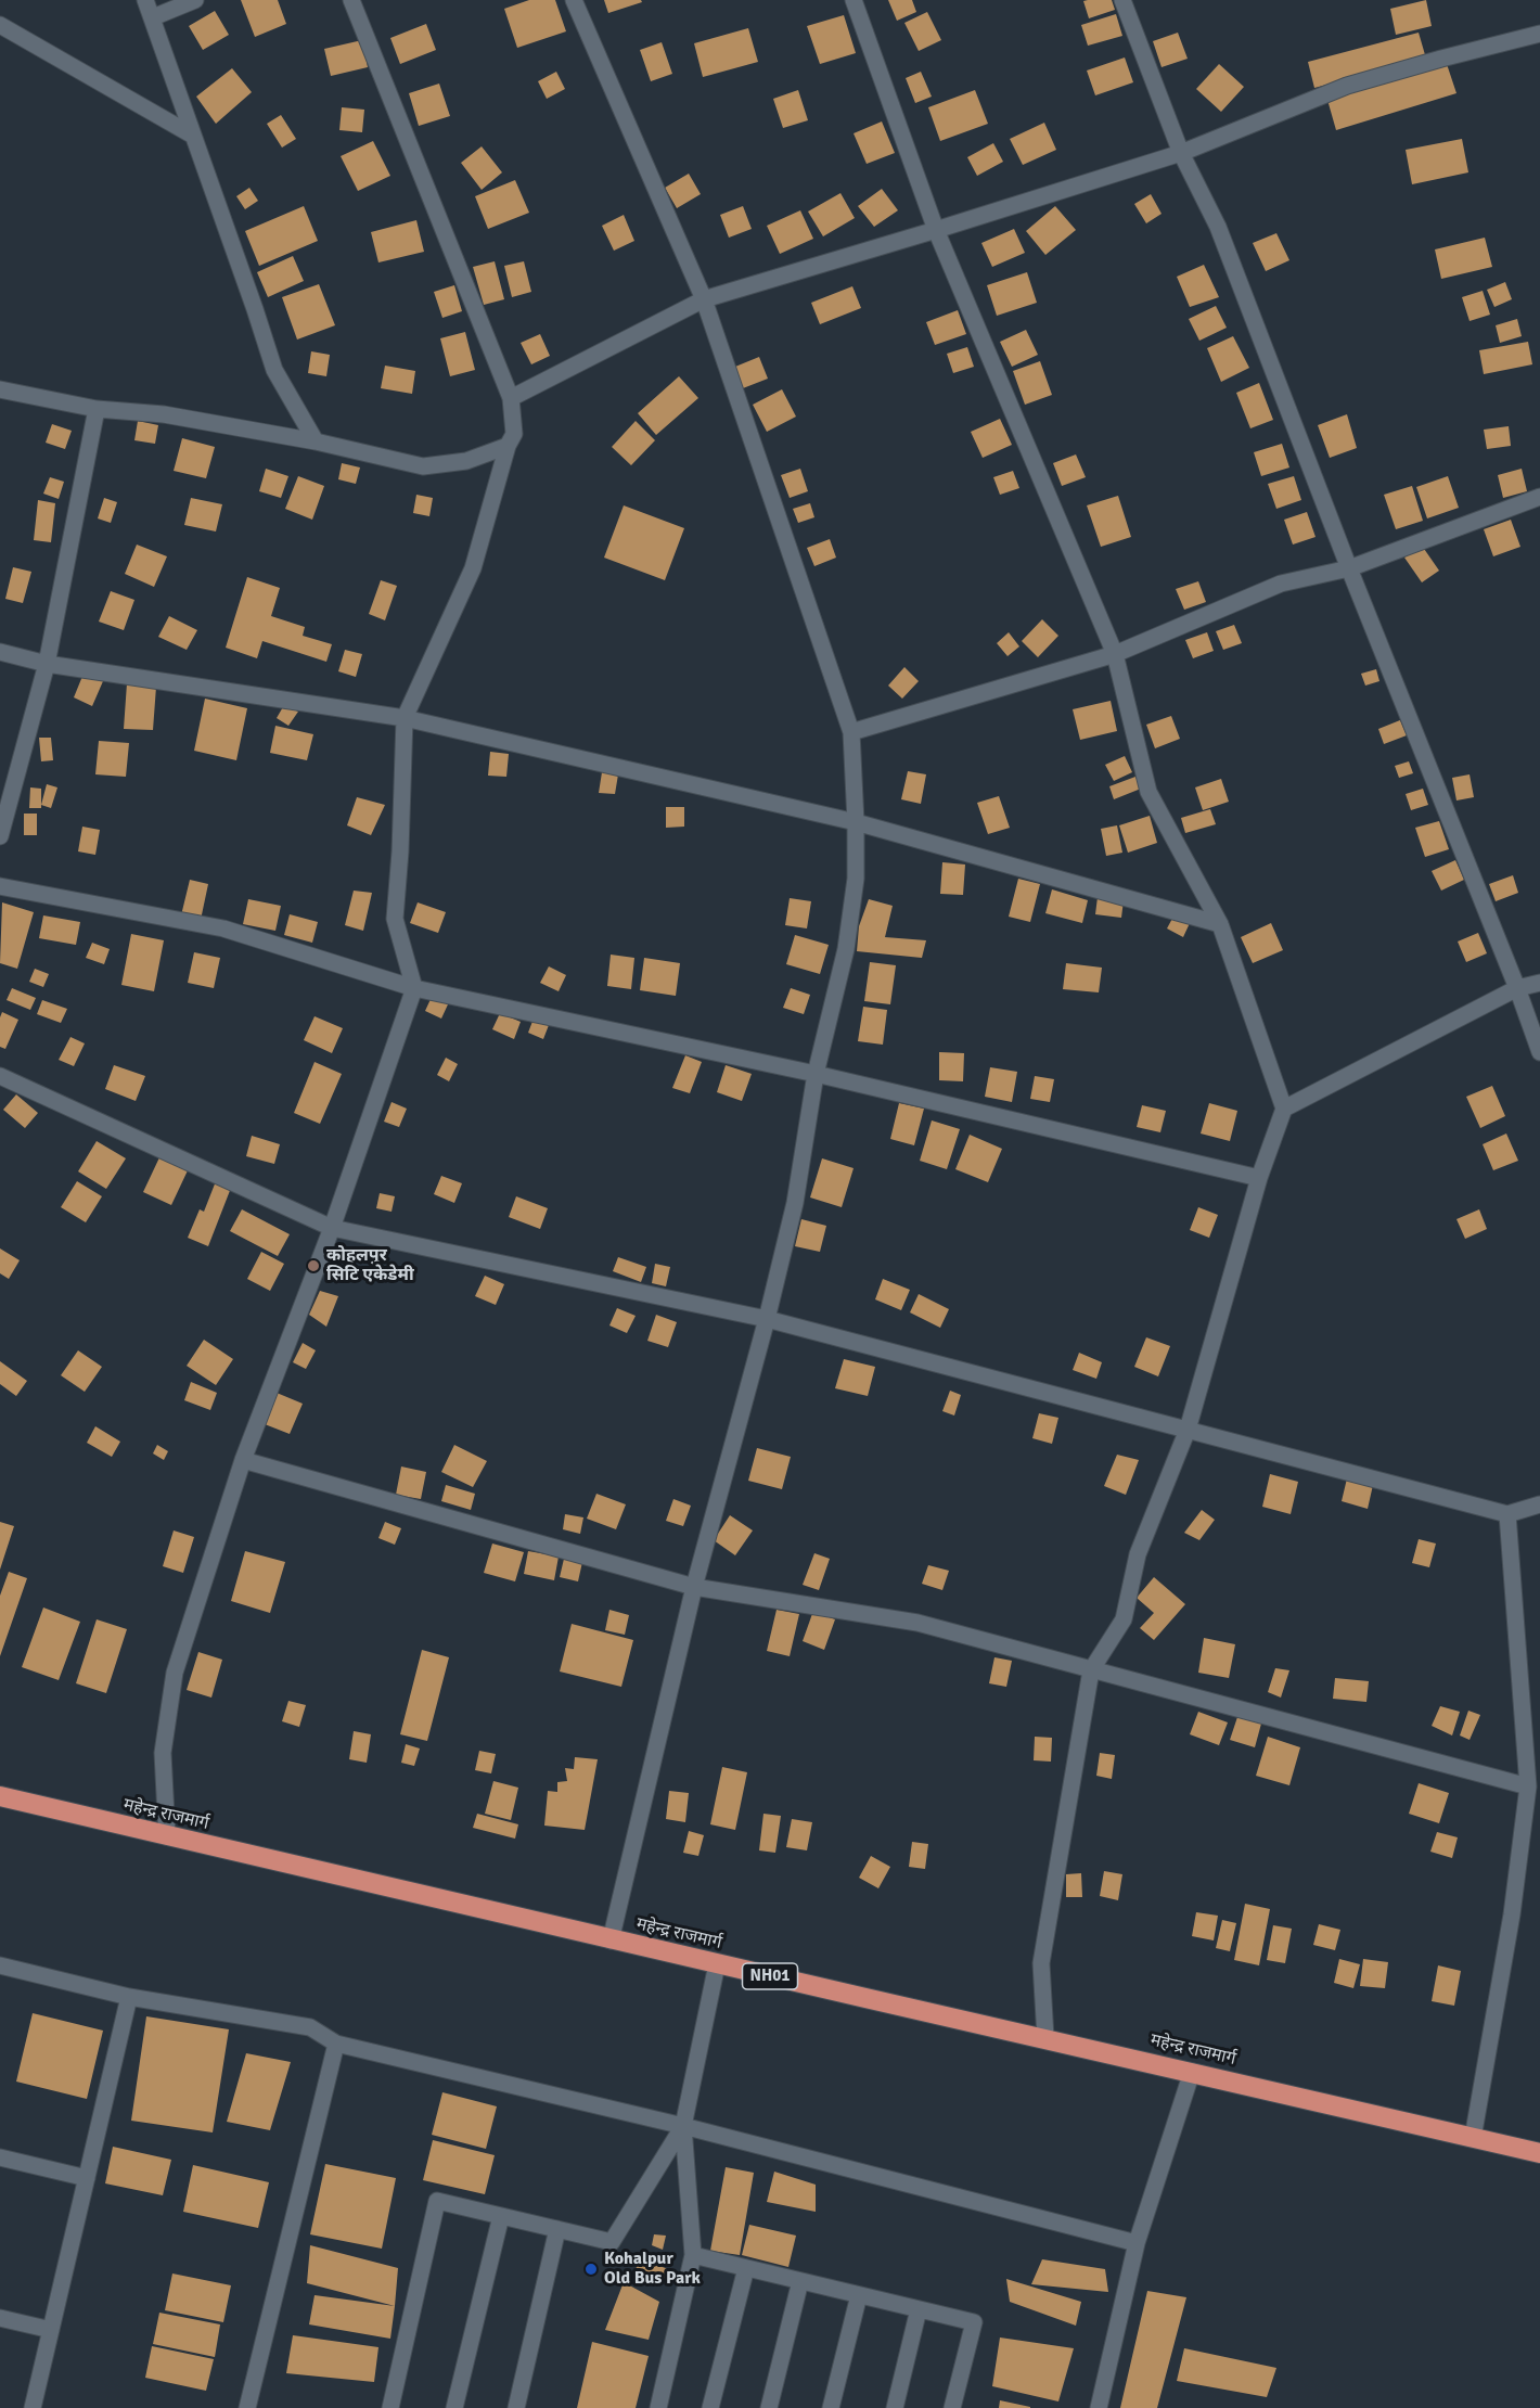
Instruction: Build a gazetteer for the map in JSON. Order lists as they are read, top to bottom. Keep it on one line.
{"streets":{"highway":["महेन्द्र राजमार्ग","NH01"]},"places":["कोहलपुर सिटि एकेडेमी","Kohalpur Old Bus Park"]}
